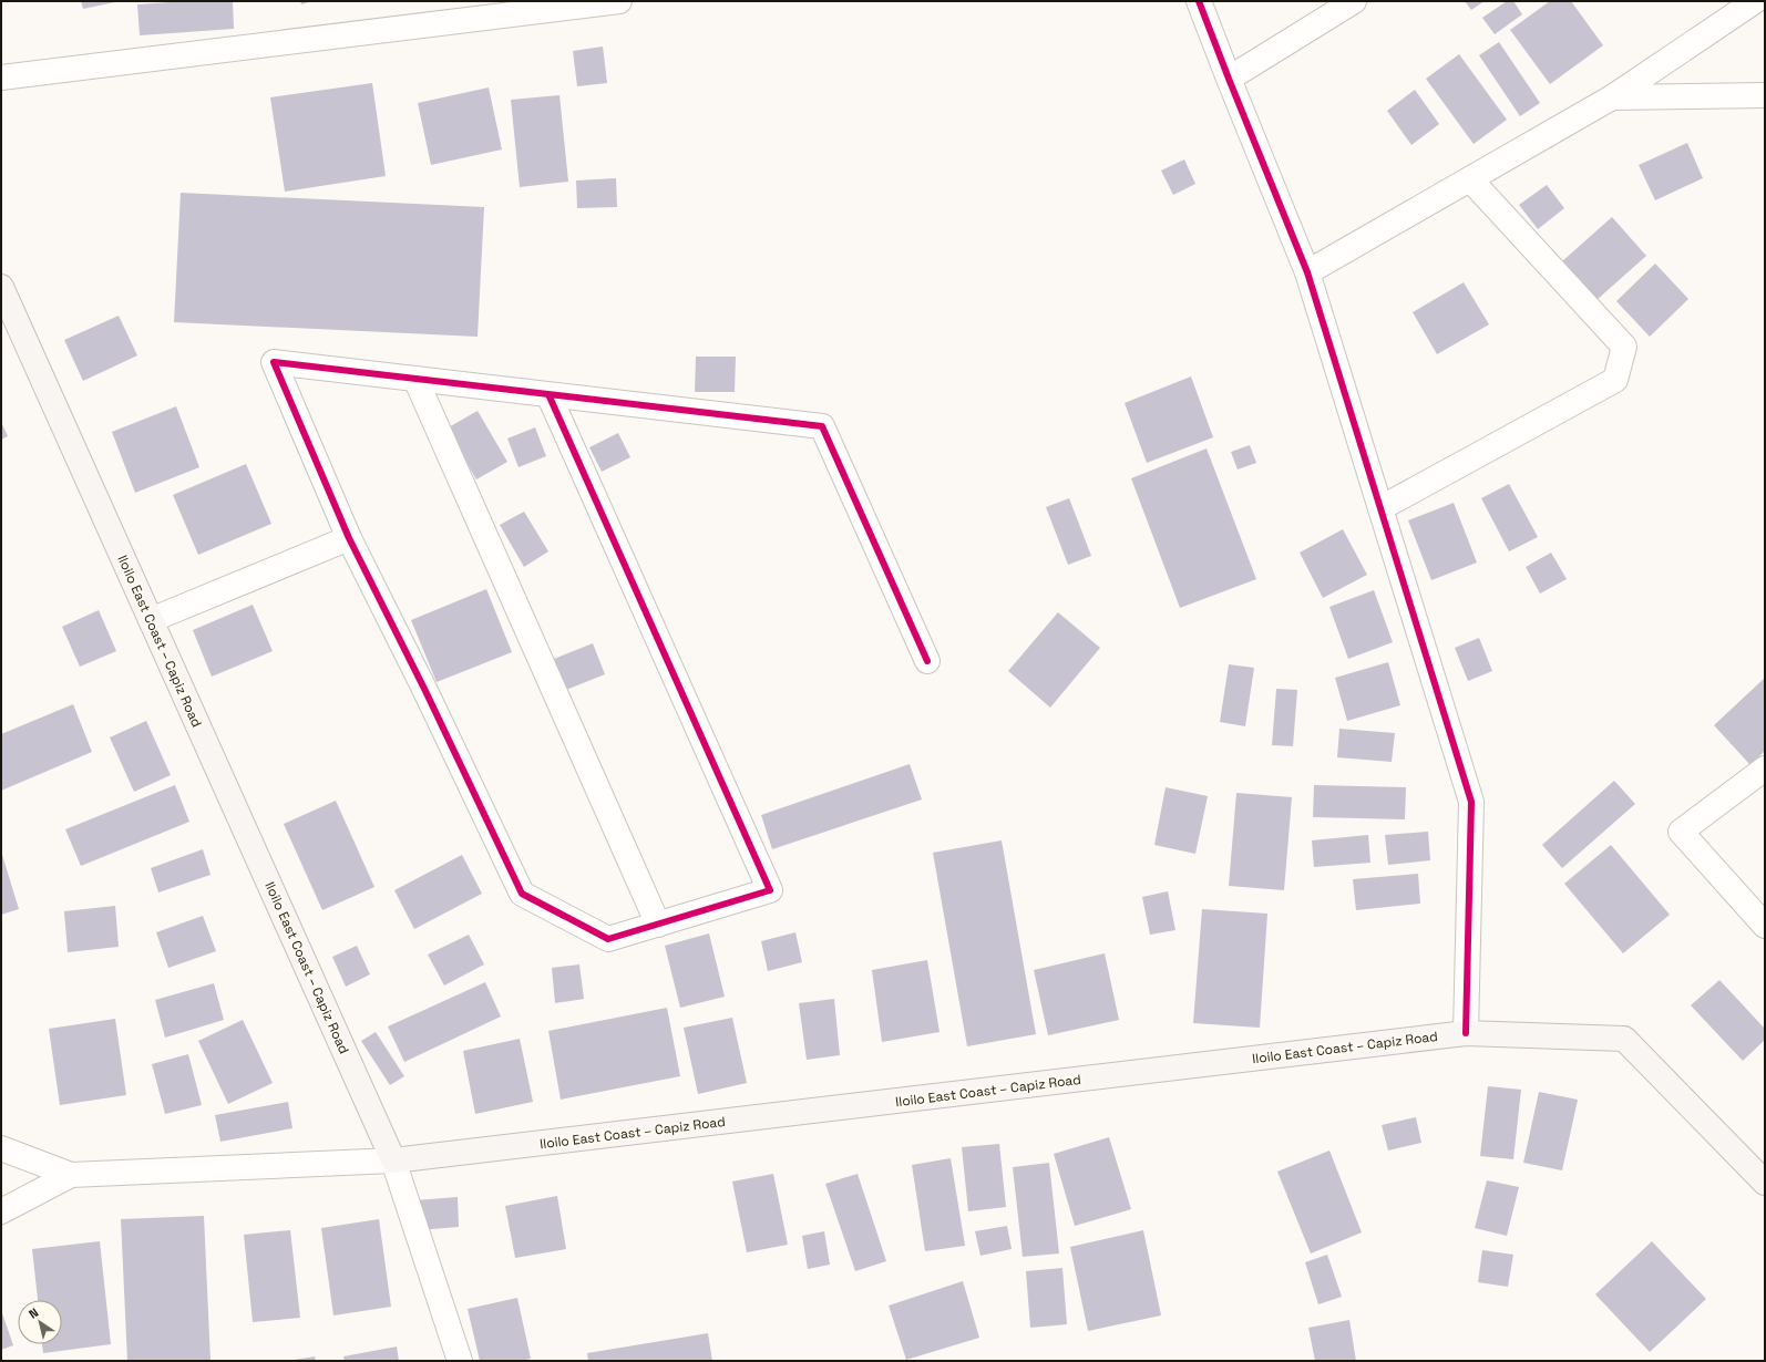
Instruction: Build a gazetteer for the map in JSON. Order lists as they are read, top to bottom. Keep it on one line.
{"streets":{"main road":["Iloilo East Coast – Capiz Road"]},"north":"top left"}
